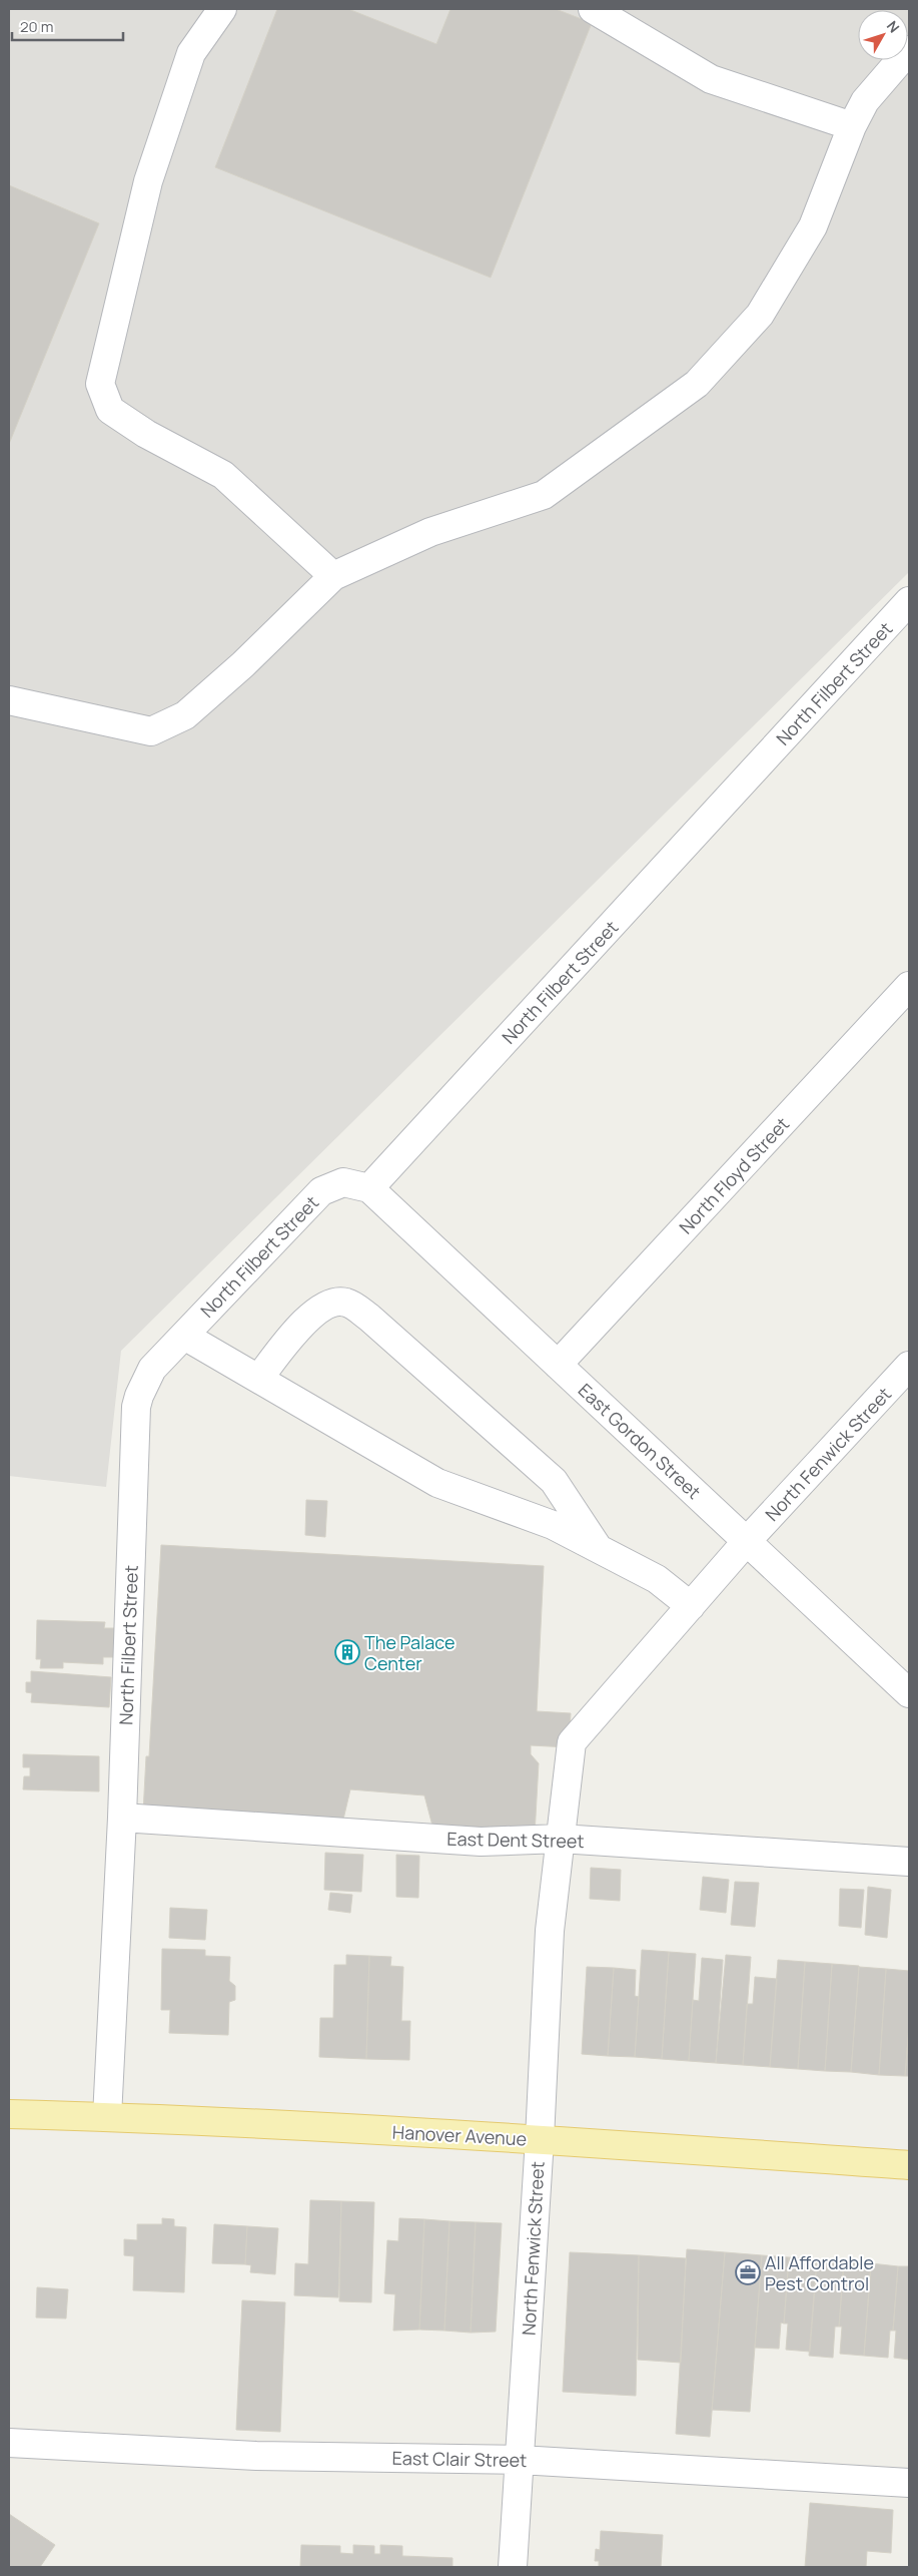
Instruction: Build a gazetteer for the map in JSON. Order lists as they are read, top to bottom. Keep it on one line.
{"streets":{"main road":["Hanover Avenue"],"street":["North Filbert Street","North Floyd Street","East Gordon Street","North Fenwick Street","East Dent Street","East Clair Street"]},"crossings":[["North Filbert Street","East Gordon Street"],["North Filbert Street","East Dent Street"],["North Filbert Street","Hanover Avenue"],["North Floyd Street","East Gordon Street"],["East Gordon Street","North Fenwick Street"],["North Fenwick Street","East Dent Street"],["North Fenwick Street","Hanover Avenue"],["North Fenwick Street","East Clair Street"]],"places":{"building":["The Palace Center"],"office":["All Affordable Pest Control"]},"scale_bar":"20 m","north":"top right"}
